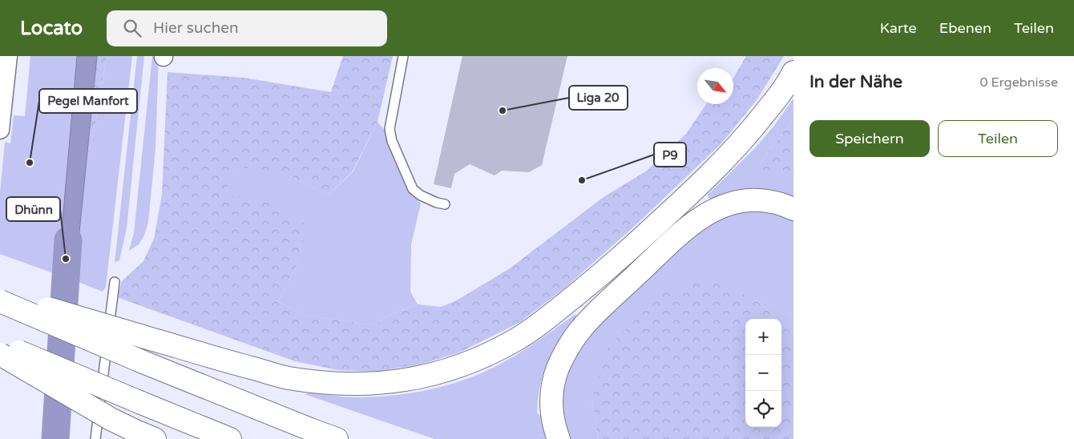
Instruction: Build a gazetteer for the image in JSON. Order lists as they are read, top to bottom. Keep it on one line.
{"places":["Liga 20","Pegel Manfort","P9","Dhünn"],"north":"bottom right","page":{"header":"Locato","search":"Hier suchen","nav":["Karte","Ebenen","Teilen"],"heading":["In der Nähe","0 Ergebnisse"],"buttons":["Speichern","Teilen"],"map_buttons":["+","−"]}}
